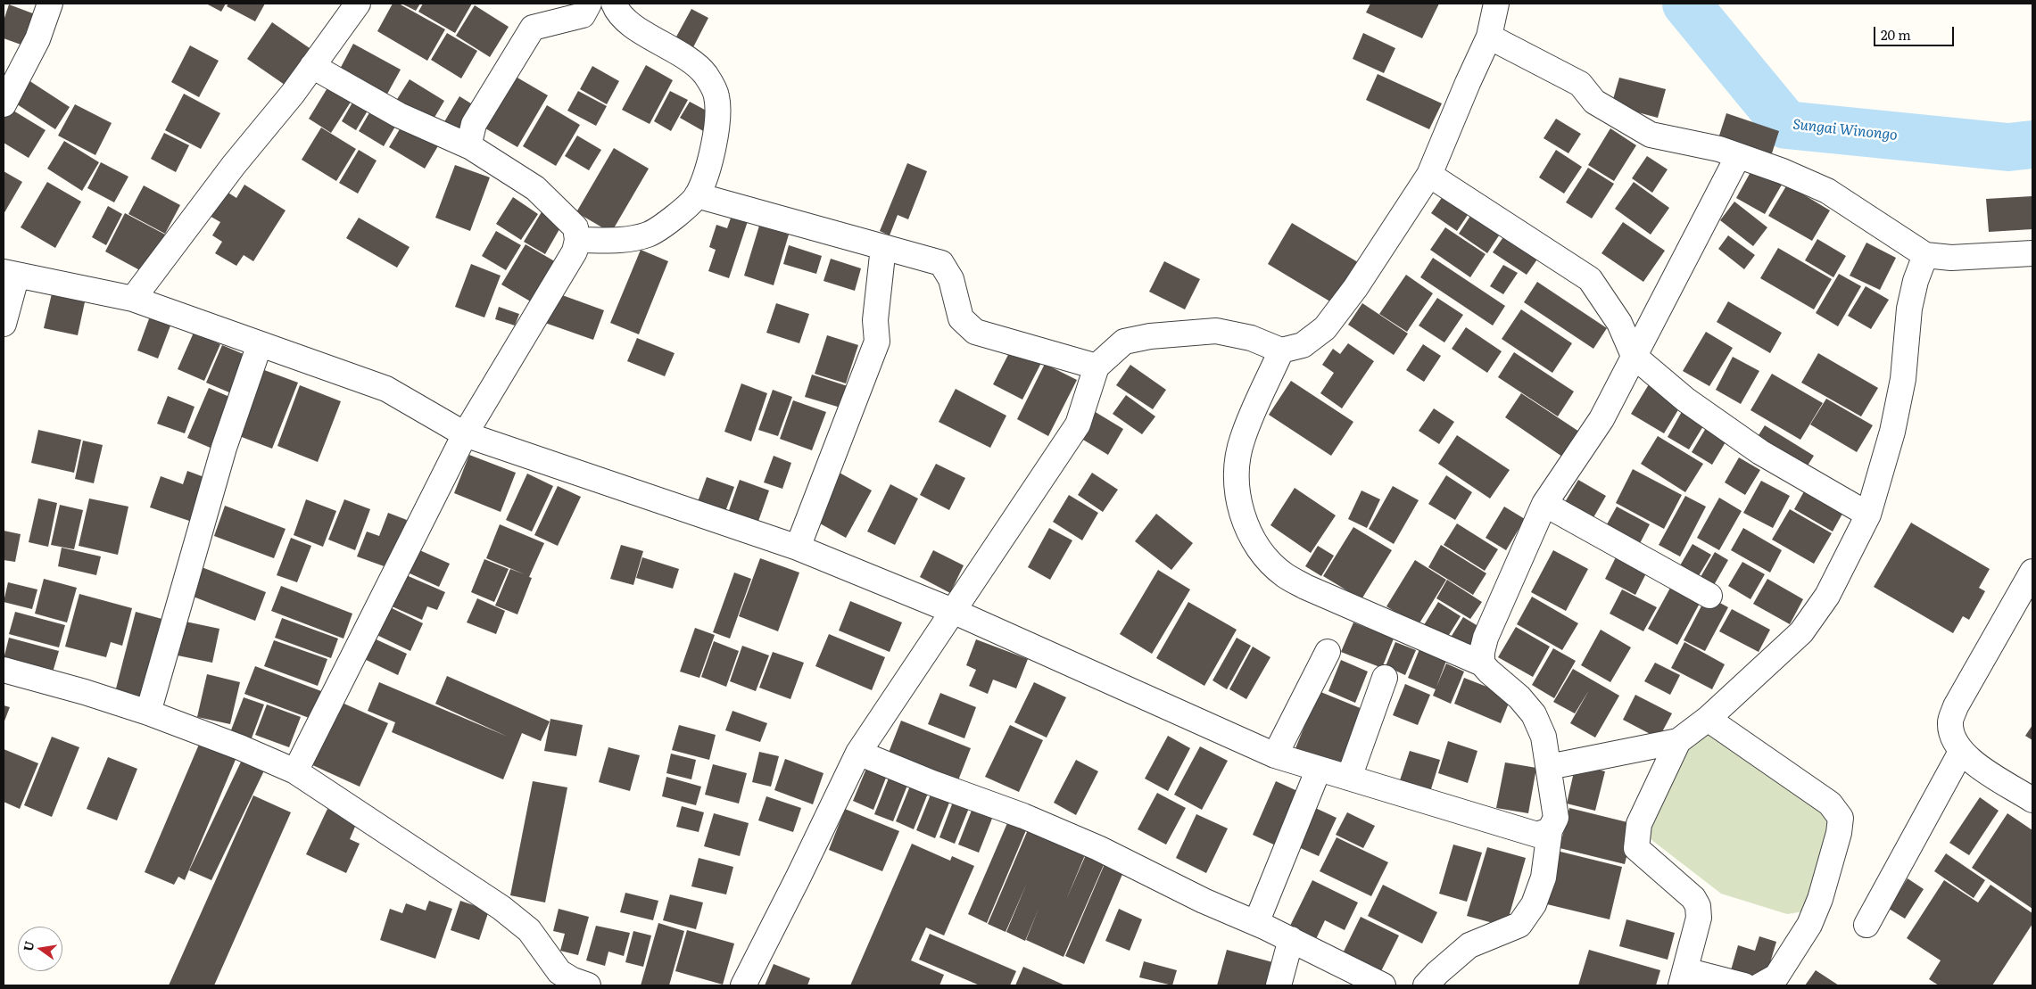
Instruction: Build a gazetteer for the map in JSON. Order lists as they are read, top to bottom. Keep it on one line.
{"water":["Sungai Winongo"],"scale_bar":"20 m","north":"left"}
